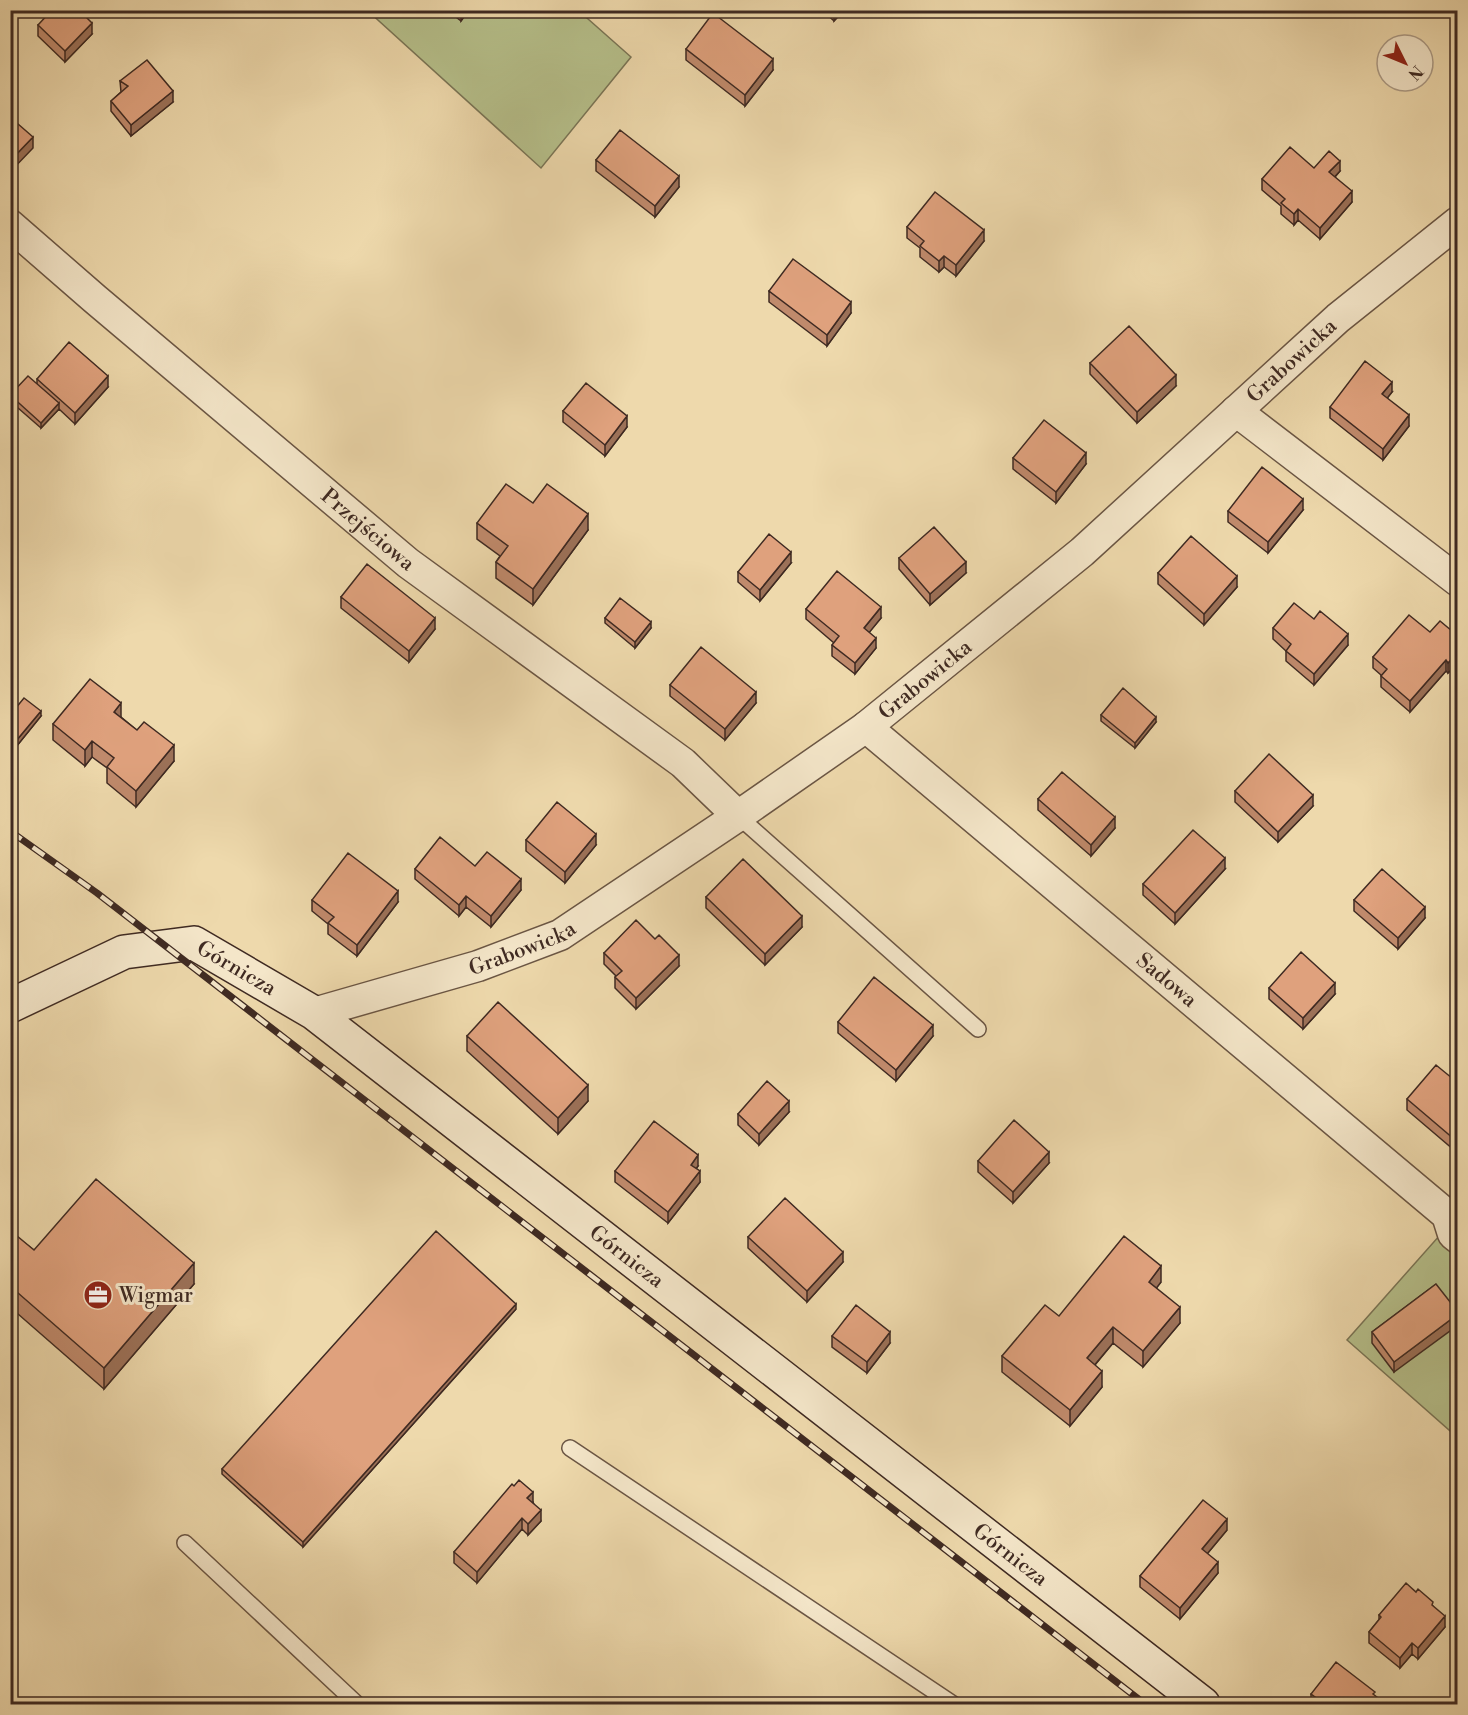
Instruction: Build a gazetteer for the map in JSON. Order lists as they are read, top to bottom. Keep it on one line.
{"streets":{"street":["Grabowicka","Przejściowa","Górnicza","Sadowa"]},"crossings":[["Grabowicka","Przejściowa"],["Grabowicka","Górnicza"],["Grabowicka","Sadowa"]],"places":{"office":["Wigmar"]},"north":"bottom right"}
